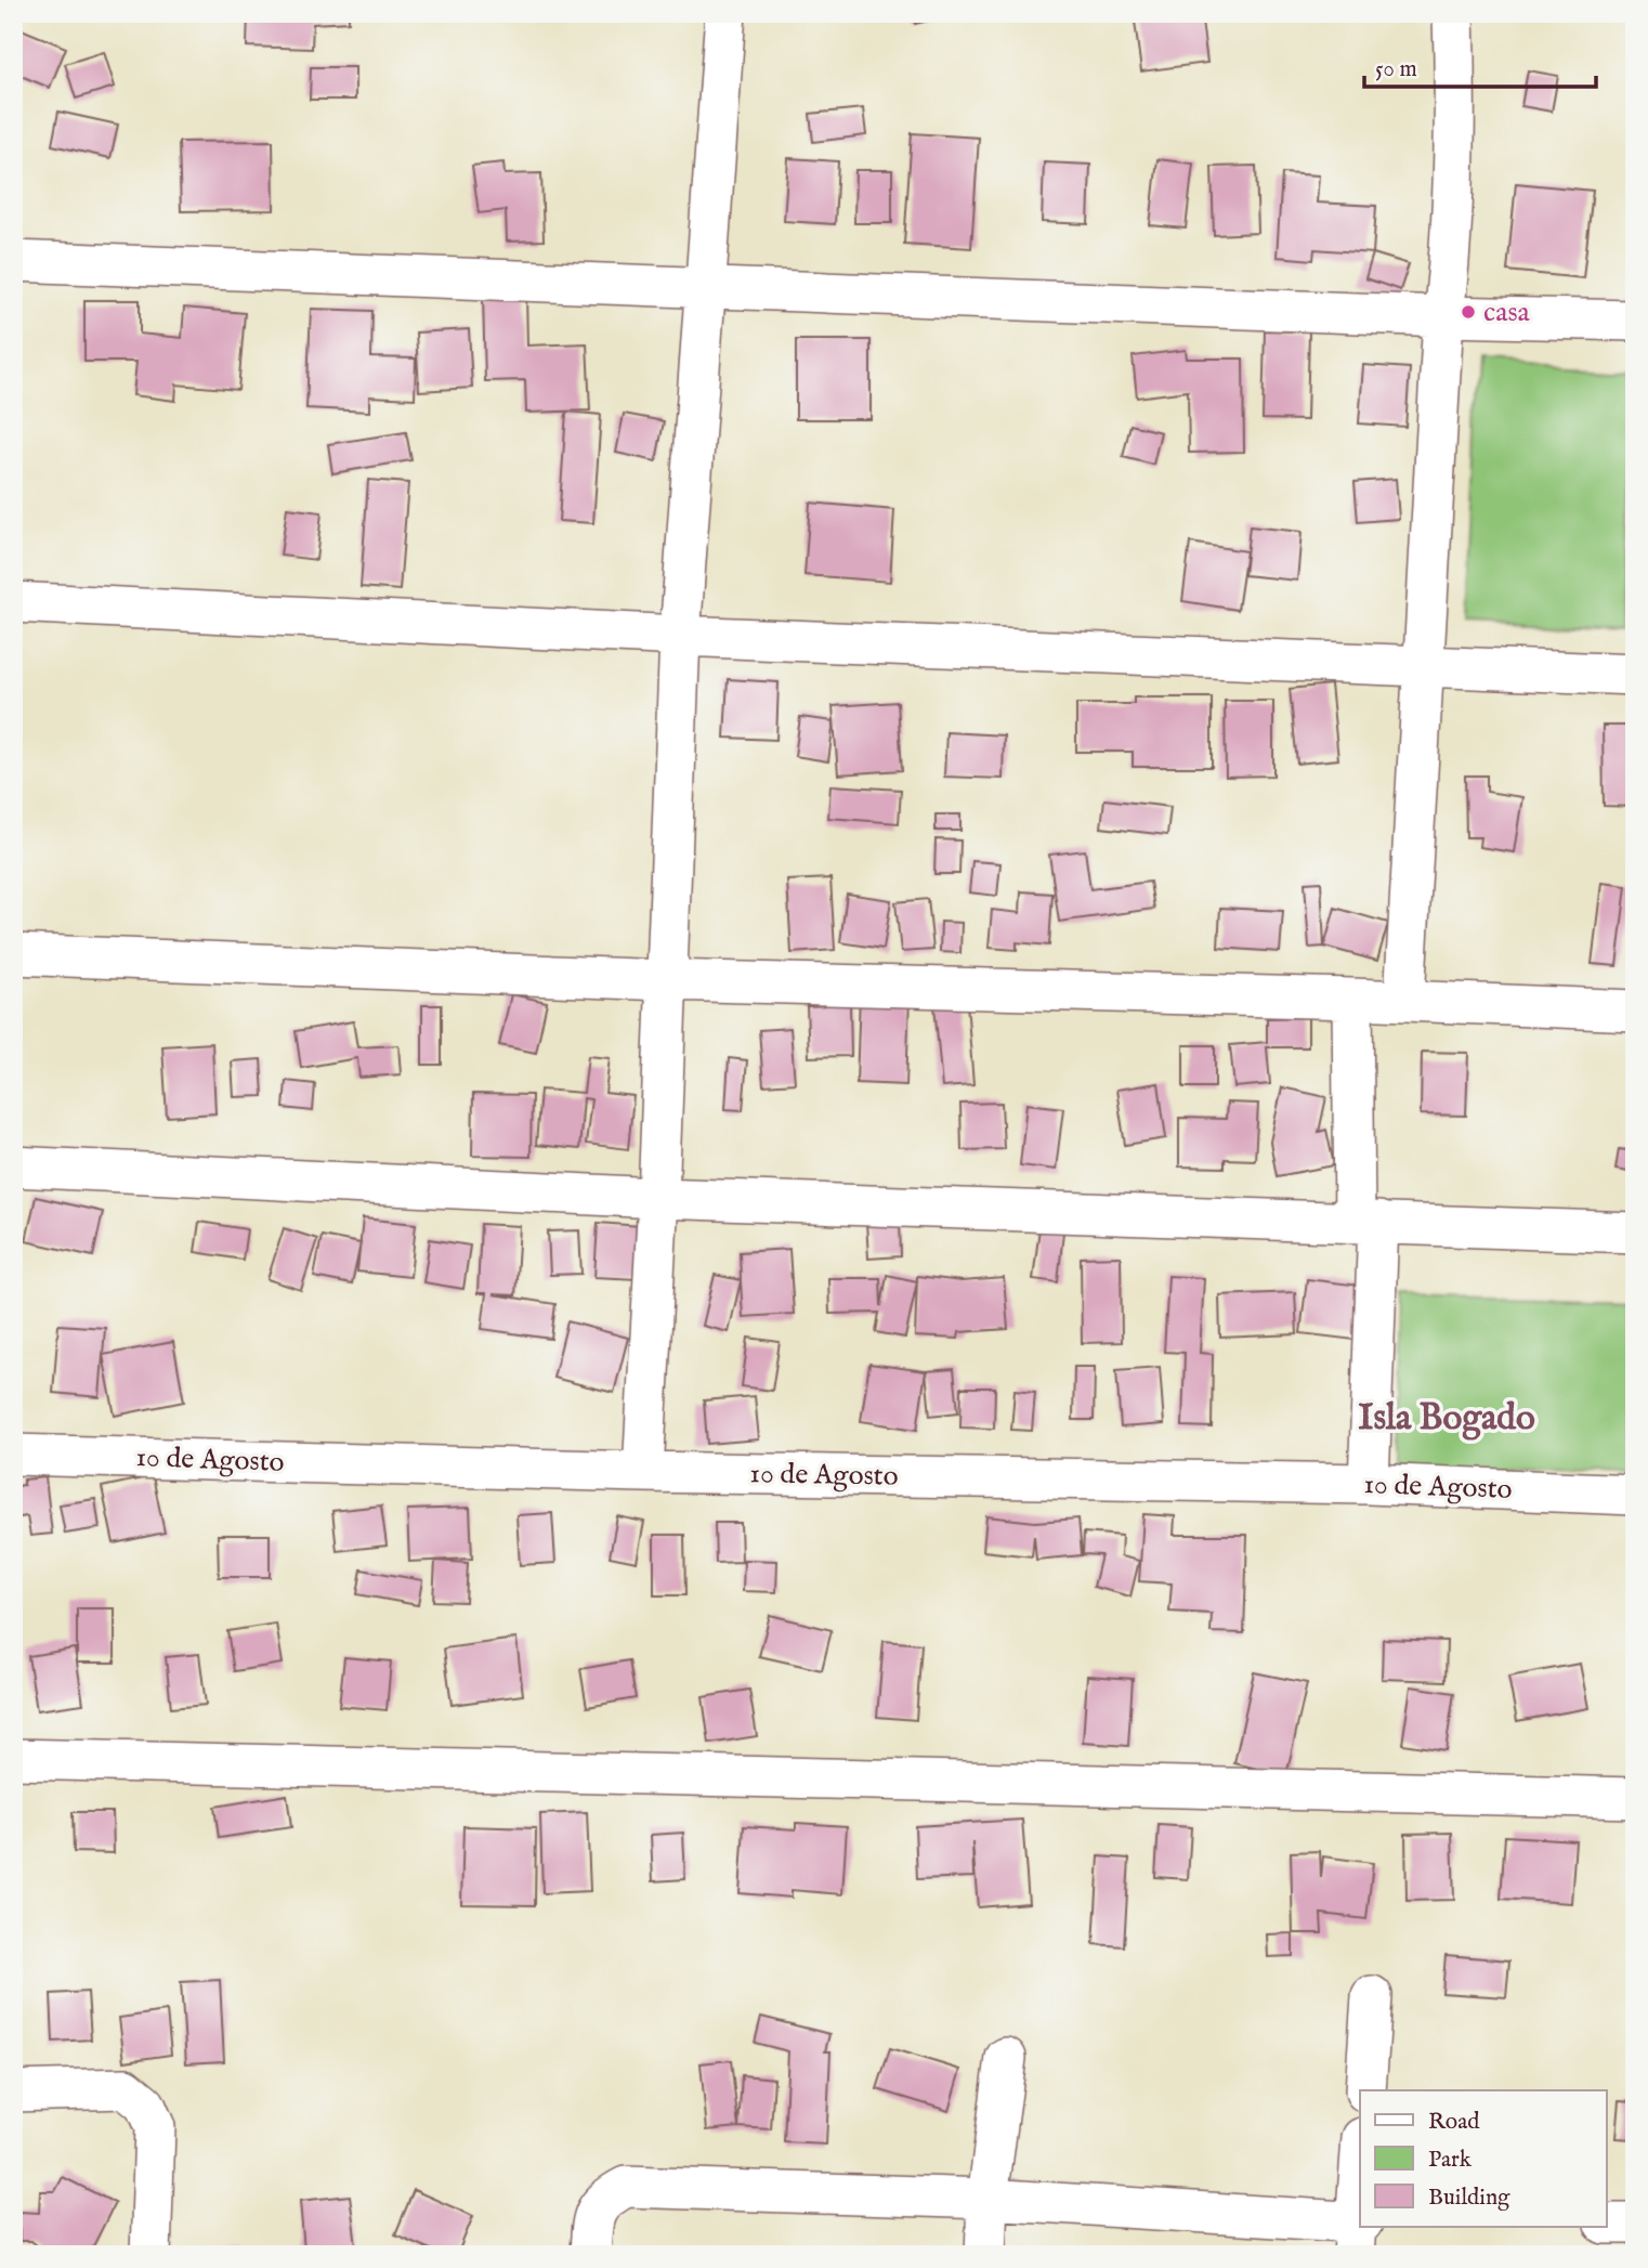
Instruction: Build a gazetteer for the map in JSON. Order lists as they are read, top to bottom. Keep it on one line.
{"streets":{"street":["10 de Agosto"]},"districts":["Isla Bogado"],"places":["casa"],"legend":["Road","Park","Building"],"scale_bar":"50 m"}
